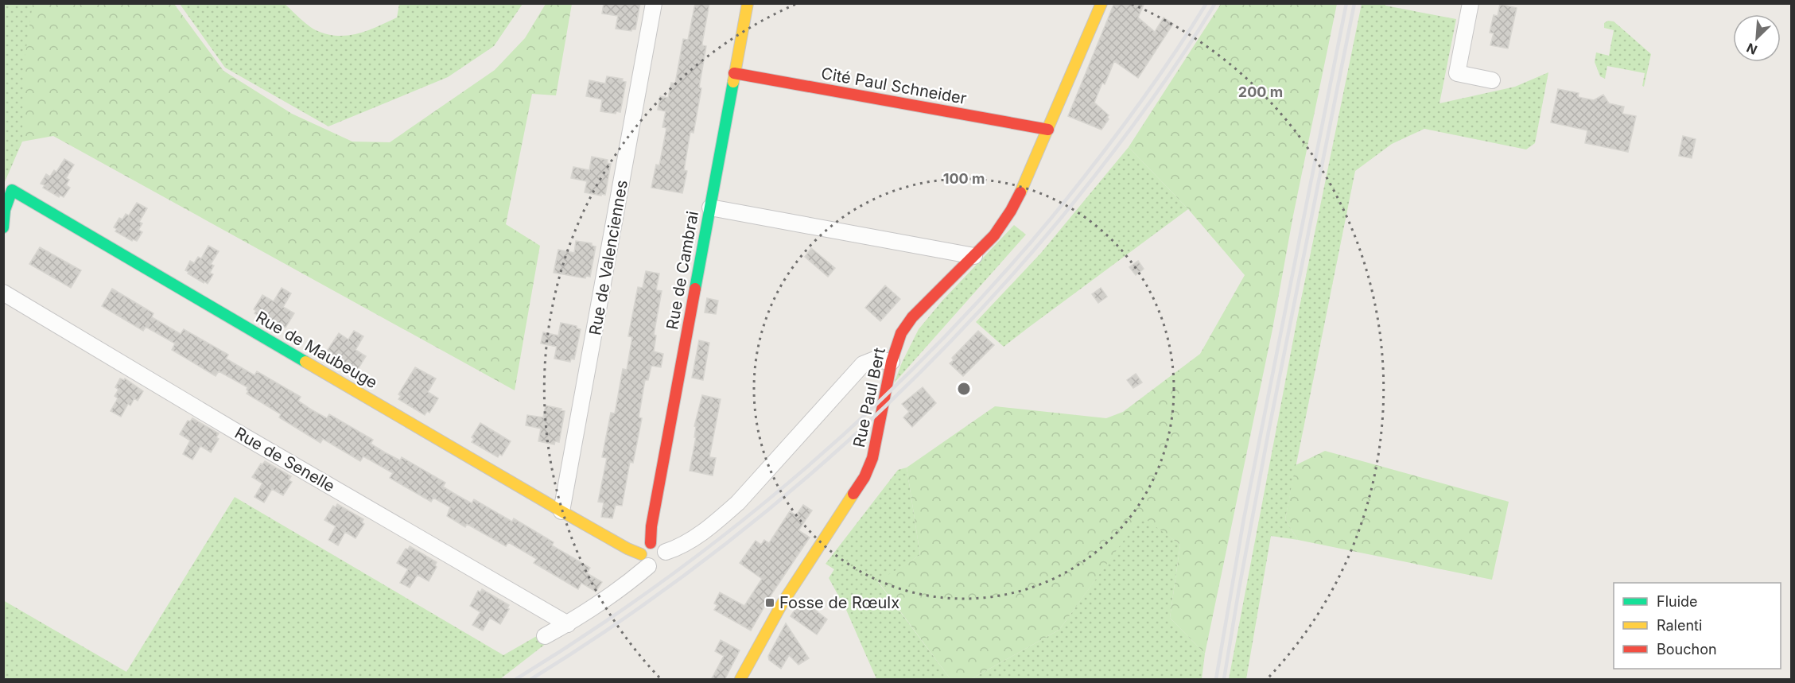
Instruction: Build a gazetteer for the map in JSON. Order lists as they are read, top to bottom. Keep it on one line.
{"streets":{"street":["Cité Paul Schneider","Rue de Valenciennes","Rue de Cambrai","Rue de Maubeuge","Rue Paul Bert","Rue de Senelle"]},"crossings":[["Cité Paul Schneider","Rue de Cambrai"],["Cité Paul Schneider","Rue Paul Bert"],["Rue de Valenciennes","Rue de Maubeuge"],["Rue de Cambrai","Rue de Maubeuge"]],"places":{"transit":["Fosse de Rœulx"]},"legend":["Fluide","Ralenti","Bouchon"],"north":"bottom left","rings":["200 m","100 m"]}
